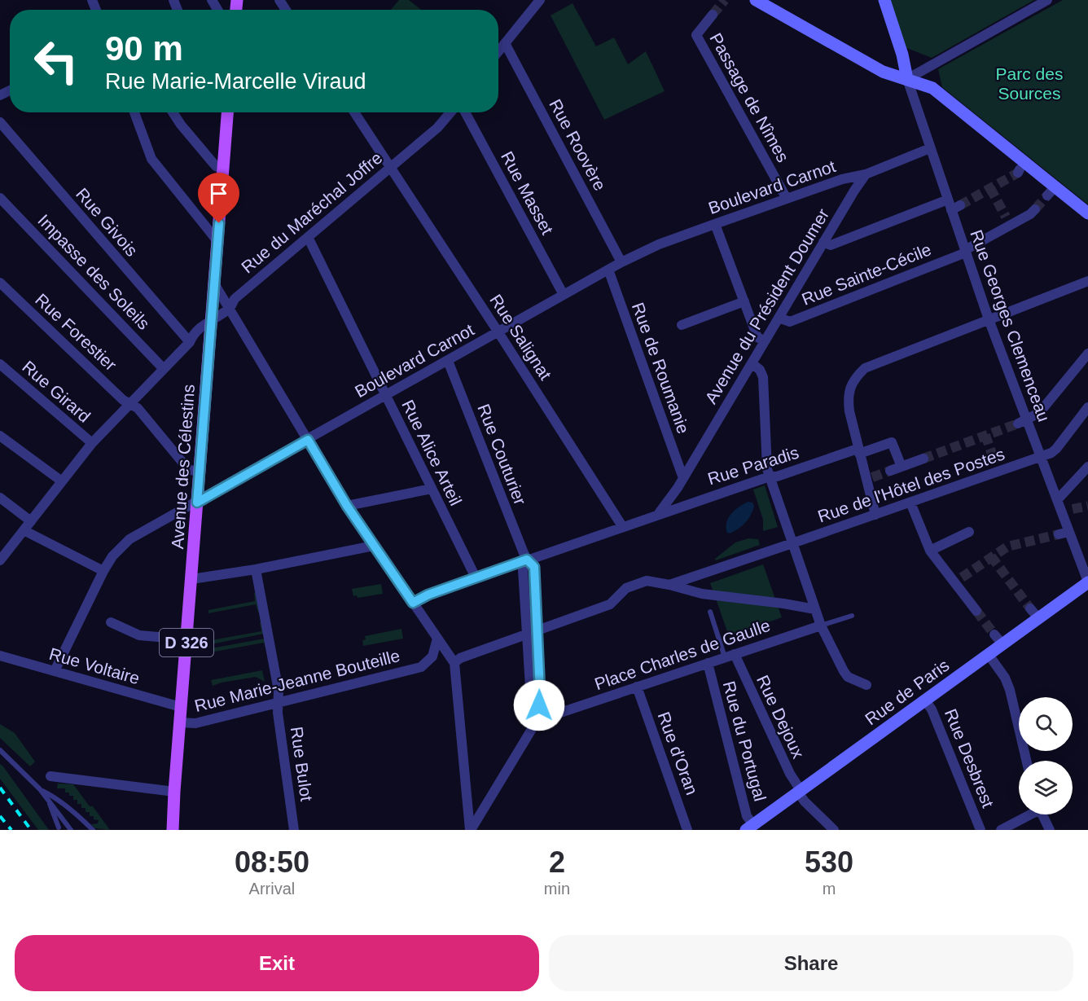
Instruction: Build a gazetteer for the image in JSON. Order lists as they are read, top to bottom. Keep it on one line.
{"streets":{"main road":["Avenue des Célestins","D 326"],"street":["Passage de Nîmes","Rue Roovère","Boulevard Carnot","Rue Masset","Rue du Maréchal Joffre","Rue Givois","Impasse des Soleils","Rue Sainte-Cécile","Avenue du Président Doumer","Rue Georges Clemenceau","Rue Forestier","Rue Salignat","Rue de Roumanie","Rue Girard","Rue Alice Arteil","Rue Couturier","Rue Paradis","Rue de l'Hôtel des Postes","Place Charles de Gaulle","Rue Voltaire","Rue Marie-Jeanne Bouteille","Rue de Paris","Rue Dejoux","Rue du Portugal","Rue d'Oran","Rue Desbrest","Rue Bulot"]},"crossings":[["Passage de Nîmes","Boulevard Carnot"],["Rue Roovère","Boulevard Carnot"],["Boulevard Carnot","Rue Masset"],["Boulevard Carnot","Avenue du Président Doumer"],["Boulevard Carnot","Rue Salignat"],["Boulevard Carnot","Rue de Roumanie"],["Boulevard Carnot","Rue Alice Arteil"],["Boulevard Carnot","Rue Couturier"],["Boulevard Carnot","Avenue des Célestins"],["Boulevard Carnot","Rue Voltaire"],["Rue du Maréchal Joffre","Rue Givois"],["Rue du Maréchal Joffre","Impasse des Soleils"],["Rue du Maréchal Joffre","Rue Forestier"],["Rue du Maréchal Joffre","Rue Salignat"],["Rue du Maréchal Joffre","Rue Girard"],["Rue du Maréchal Joffre","Rue Alice Arteil"],["Rue du Maréchal Joffre","Avenue des Célestins"],["Rue Sainte-Cécile","Avenue du Président Doumer"],["Rue Sainte-Cécile","Rue Georges Clemenceau"],["Avenue du Président Doumer","Rue de Roumanie"],["Avenue du Président Doumer","Rue Paradis"],["Rue Georges Clemenceau","Rue de l'Hôtel des Postes"],["Rue Georges Clemenceau","Rue de Paris"],["Rue Forestier","Avenue des Célestins"],["Avenue des Célestins","Rue Voltaire"],["Avenue des Célestins","Rue Marie-Jeanne Bouteille"],["Rue de l'Hôtel des Postes","Place Charles de Gaulle"],["Place Charles de Gaulle","Rue Dejoux"],["Place Charles de Gaulle","Rue du Portugal"],["Place Charles de Gaulle","Rue d'Oran"],["Rue Marie-Jeanne Bouteille","Rue Bulot"],["Rue de Paris","Rue Dejoux"],["Rue de Paris","Rue du Portugal"],["Rue de Paris","Rue Desbrest"]],"parks":["Parc des Sources"],"page":{"turn":["90 m","Rue Marie-Marcelle Viraud"],"eta":["08:50","Arrival","2","min","530","m"],"buttons":["Exit","Share"]}}
